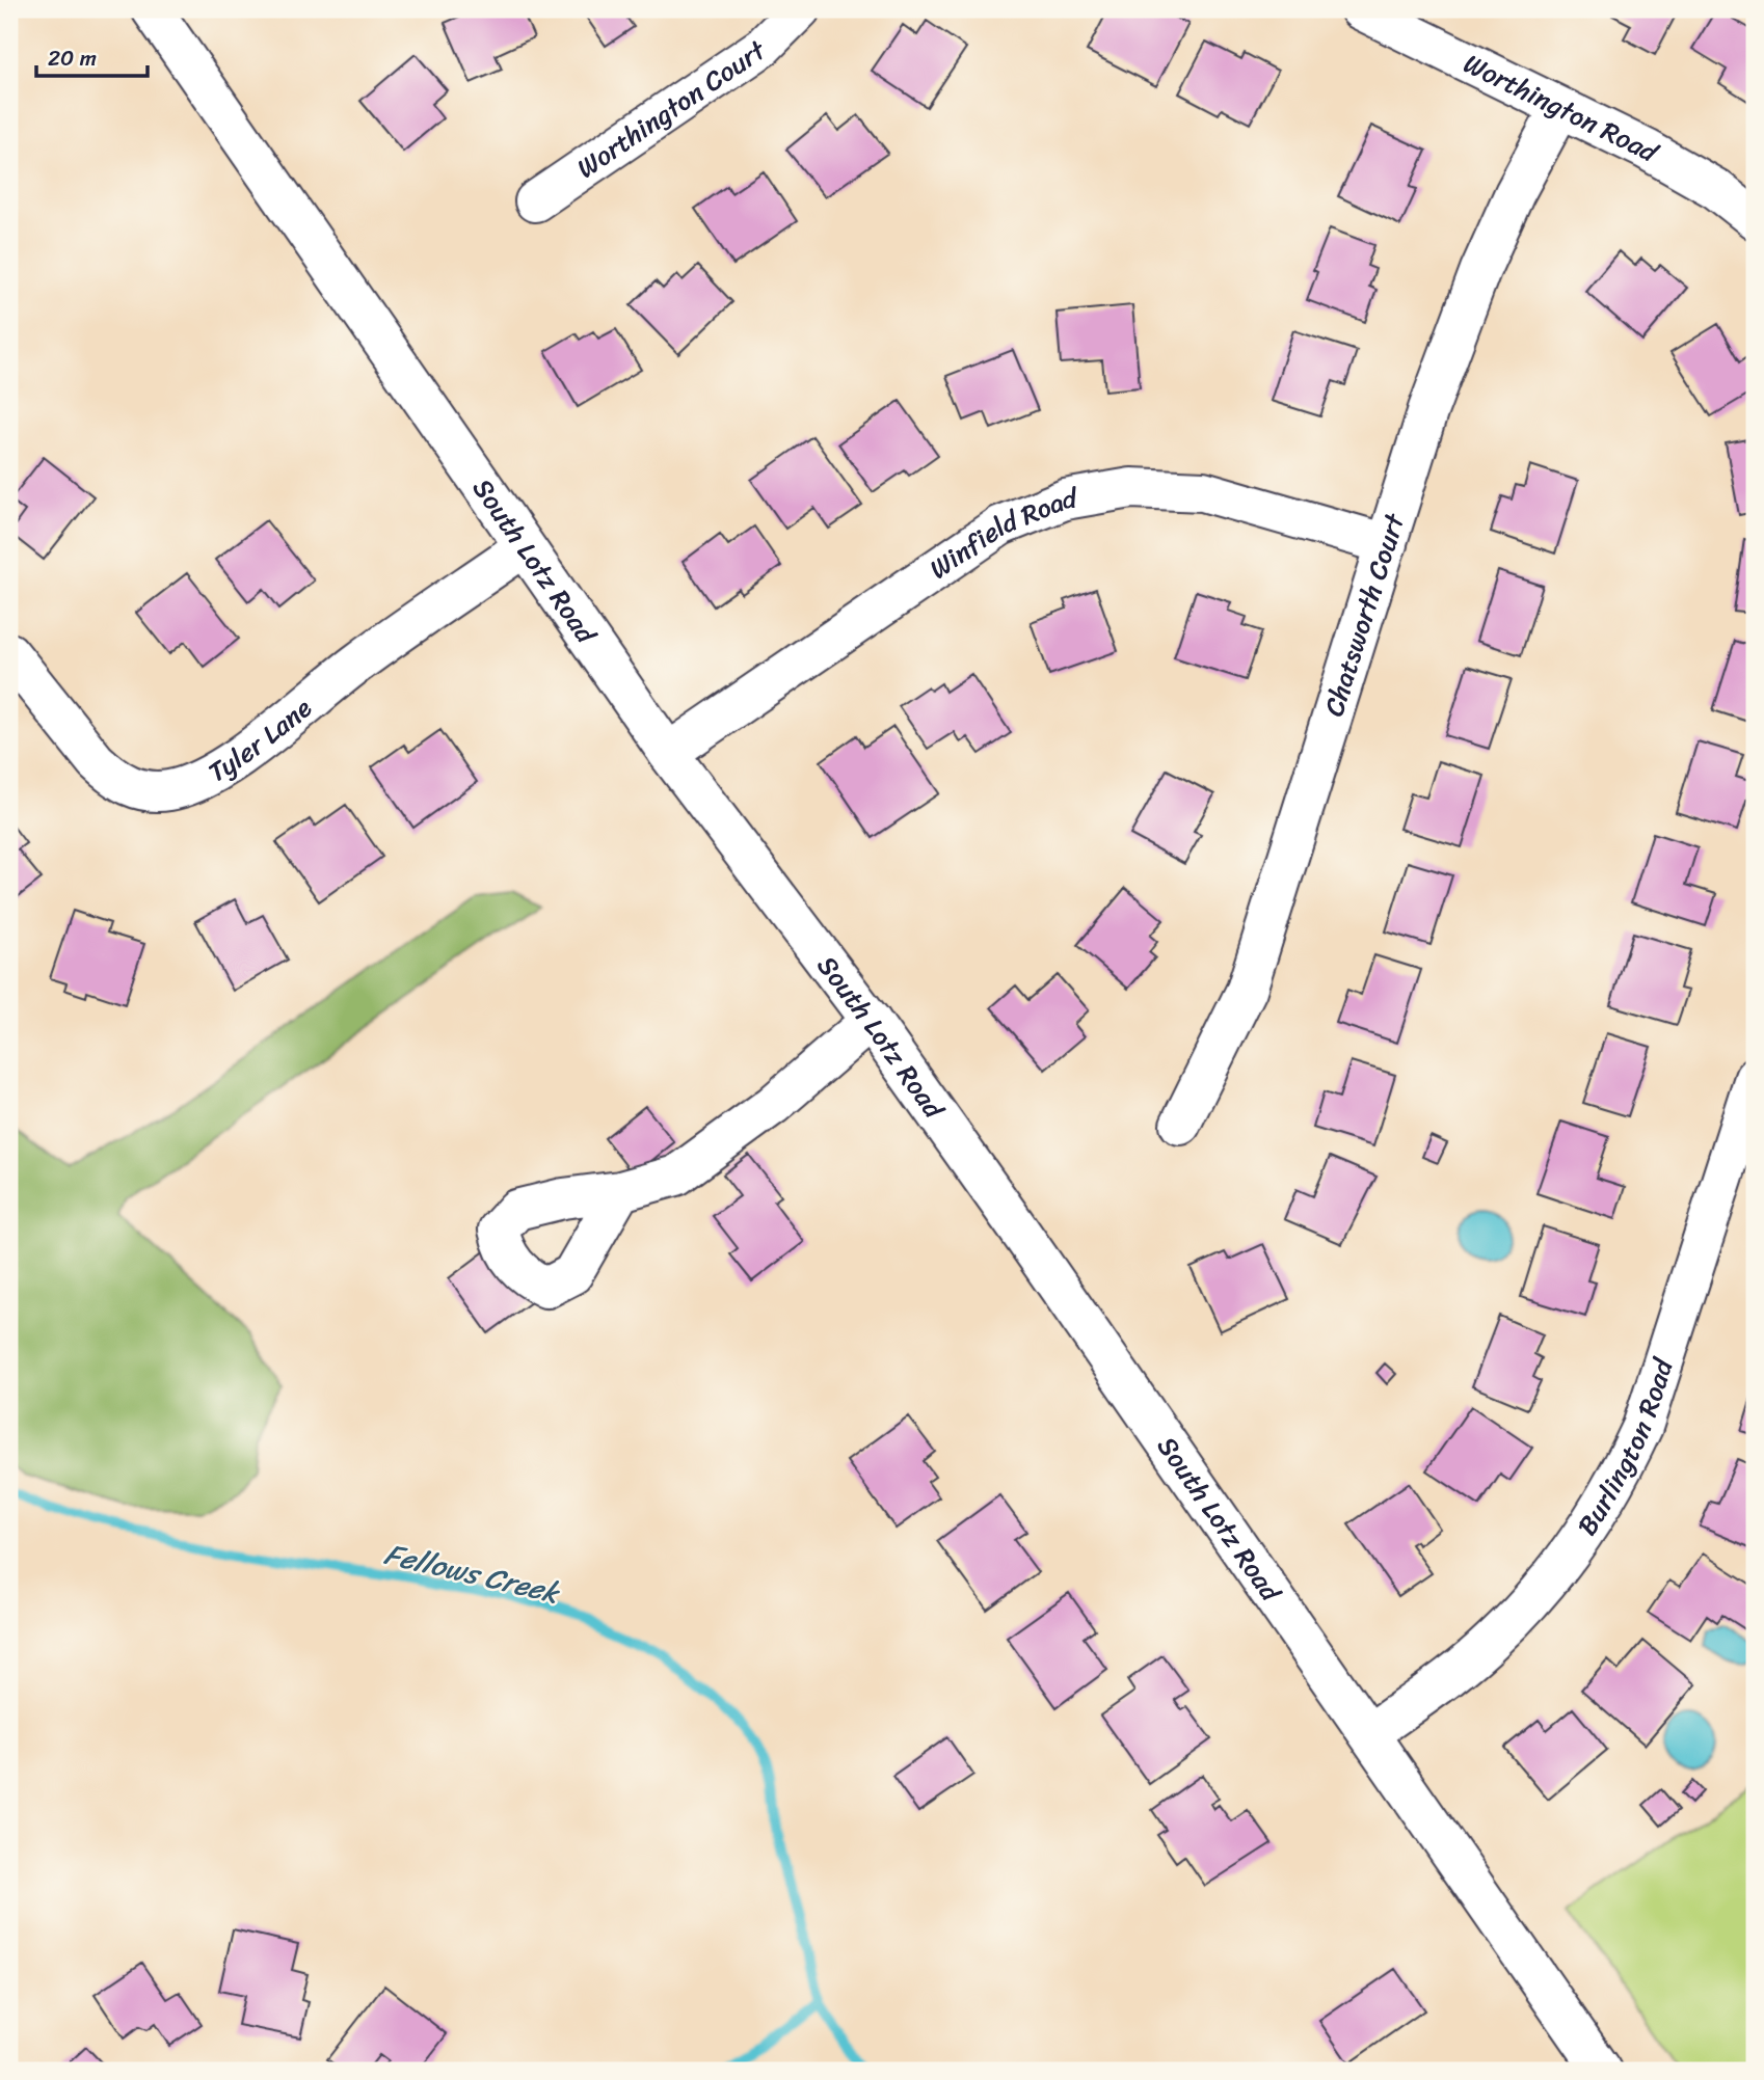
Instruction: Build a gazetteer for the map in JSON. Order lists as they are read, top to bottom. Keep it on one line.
{"streets":{"street":["Worthington Court","Worthington Road","Winfield Road","South Lotz Road","Chatsworth Court","Tyler Lane","Burlington Road"]},"crossings":[["Worthington Road","Chatsworth Court"],["Winfield Road","South Lotz Road"],["Winfield Road","Chatsworth Court"],["South Lotz Road","Tyler Lane"],["South Lotz Road","Burlington Road"]],"water":["Fellows Creek"],"scale_bar":"20 m"}
